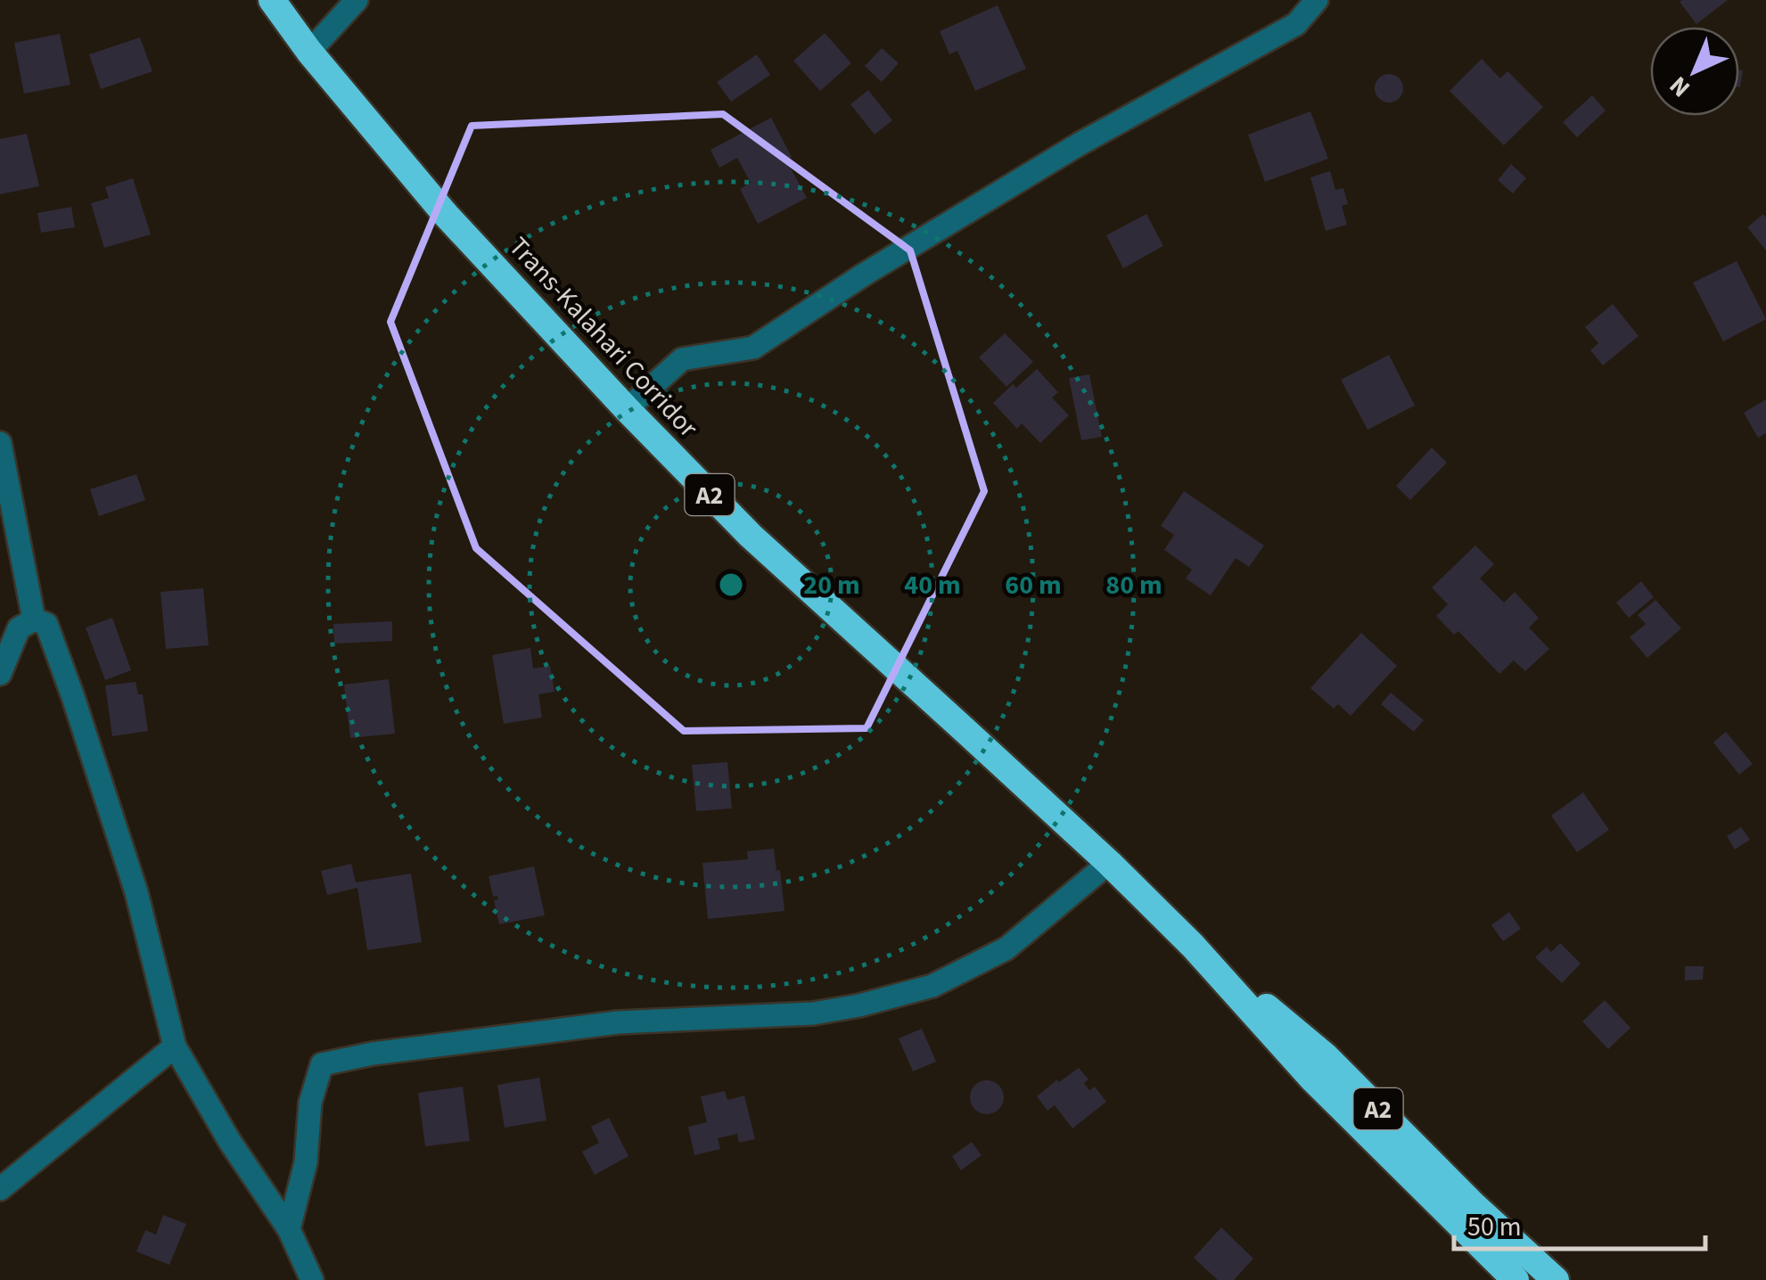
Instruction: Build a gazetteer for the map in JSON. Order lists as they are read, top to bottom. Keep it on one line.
{"streets":{"highway":["Trans-Kalahari Corridor","A2"]},"scale_bar":"50 m","north":"bottom left","rings":["20 m","40 m","60 m","80 m"]}
